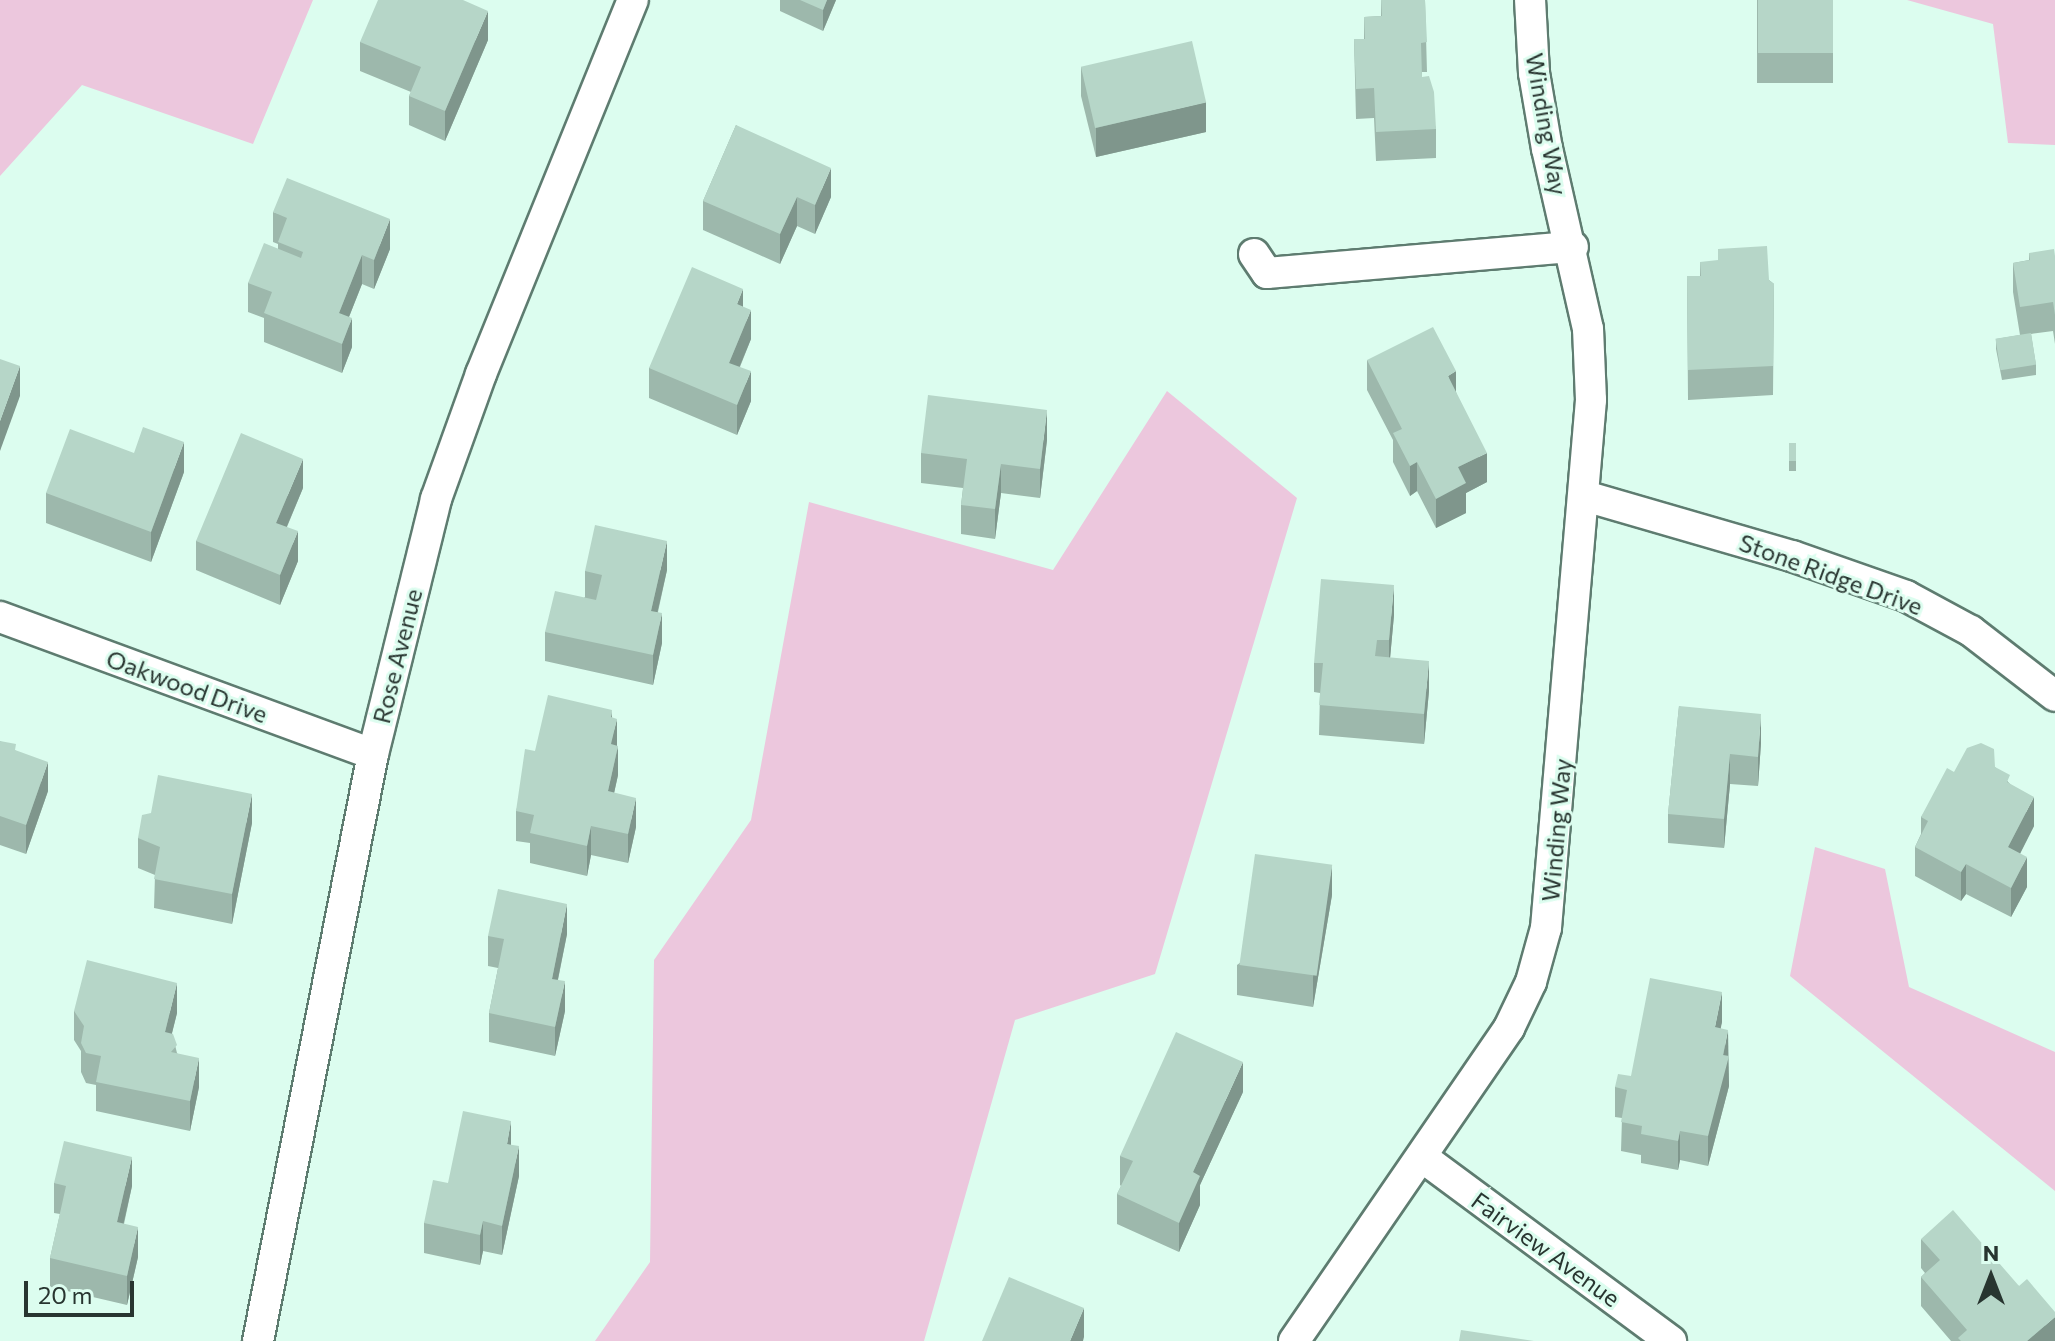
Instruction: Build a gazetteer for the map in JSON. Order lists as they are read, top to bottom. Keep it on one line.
{"streets":{"street":["Winding Way","Stone Ridge Drive","Rose Avenue","Oakwood Drive","Fairview Avenue"]},"crossings":[["Winding Way","Stone Ridge Drive"],["Winding Way","Fairview Avenue"],["Rose Avenue","Oakwood Drive"]],"scale_bar":"20 m","north":"top"}
